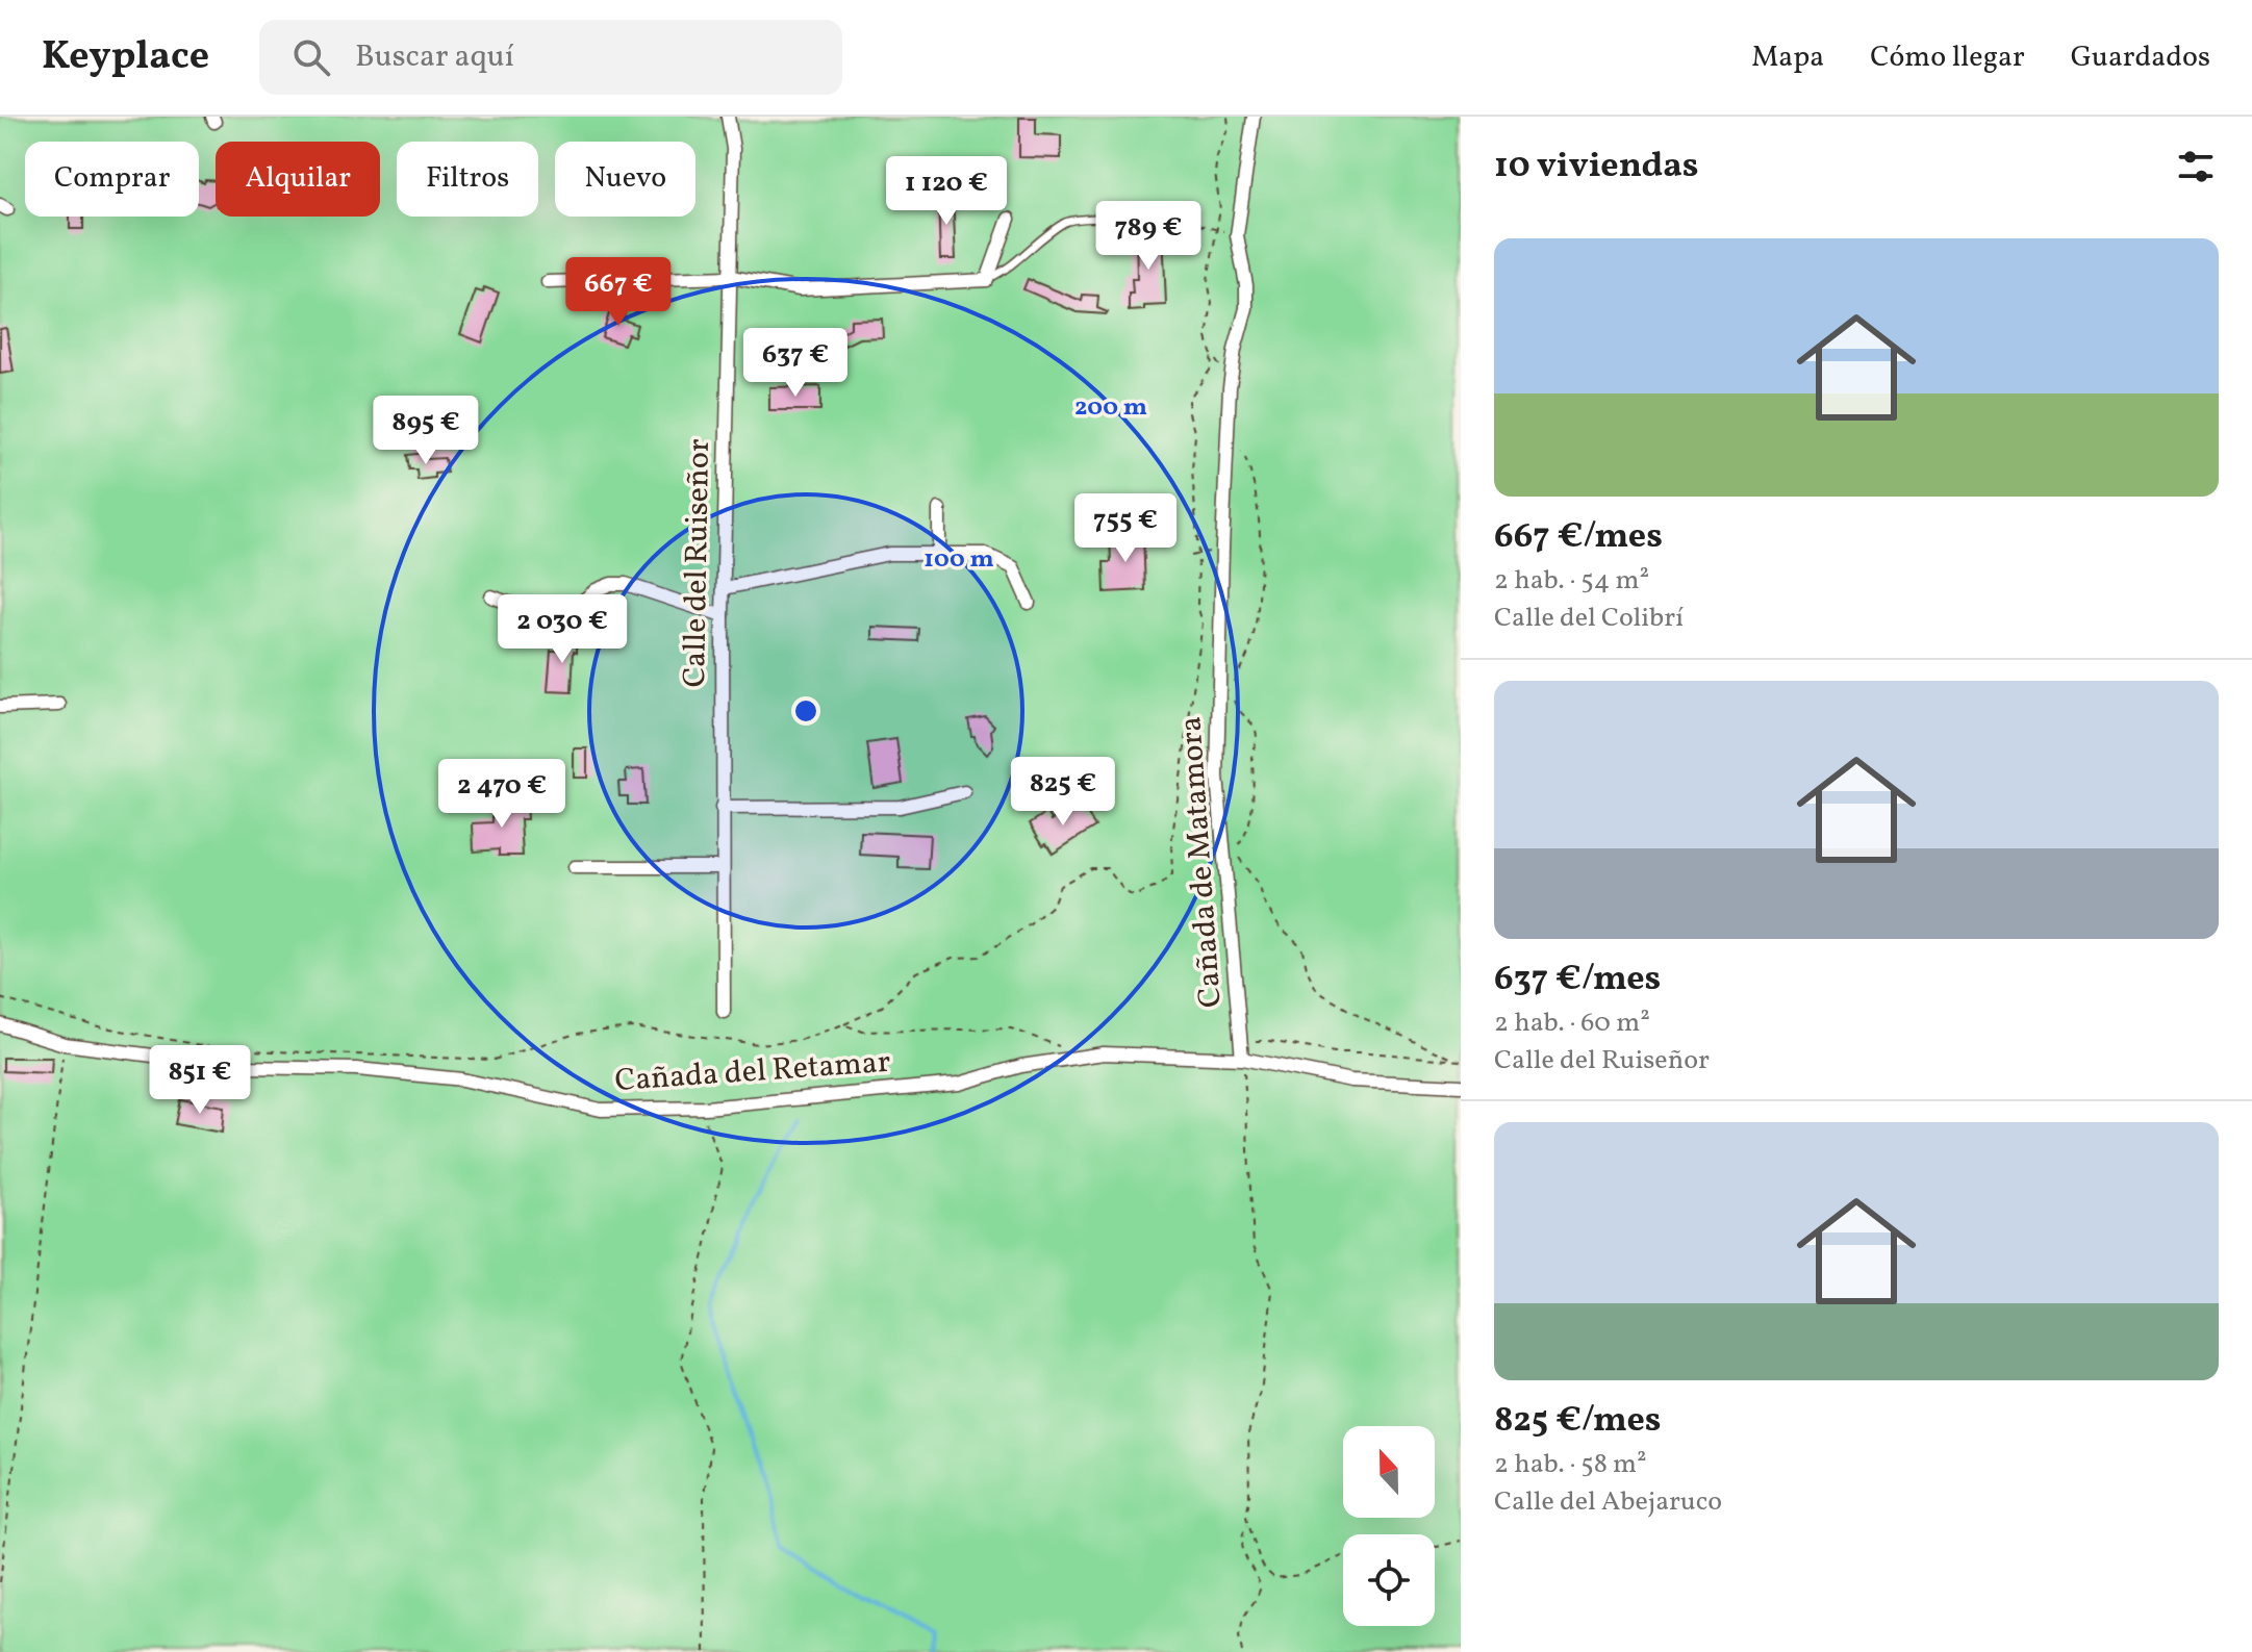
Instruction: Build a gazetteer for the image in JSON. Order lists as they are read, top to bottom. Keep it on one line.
{"streets":{"street":["Calle del Ruiseñor","Cañada de Matamora","Cañada del Retamar"]},"crossings":[["Cañada de Matamora","Cañada del Retamar"]],"north":"top","page":{"header":"Keyplace","search":"Buscar aquí","nav":["Mapa","Cómo llegar","Guardados"],"heading":"10 viviendas","chip":["Comprar","Alquilar","Filtros","Nuevo"],"price":["1 120 €","789 €","667 €","637 €","895 €","755 €","2 030 €","825 €","2 470 €","851 €"],"list":[{"name":"667 €/mes","note":"2 hab. · 54 m² · Calle del Colibrí"},{"name":"637 €/mes","note":"2 hab. · 60 m² · Calle del Ruiseñor"},{"name":"825 €/mes","note":"2 hab. · 58 m² · Calle del Abejaruco"}]},"rings":["200 m","100 m"]}
